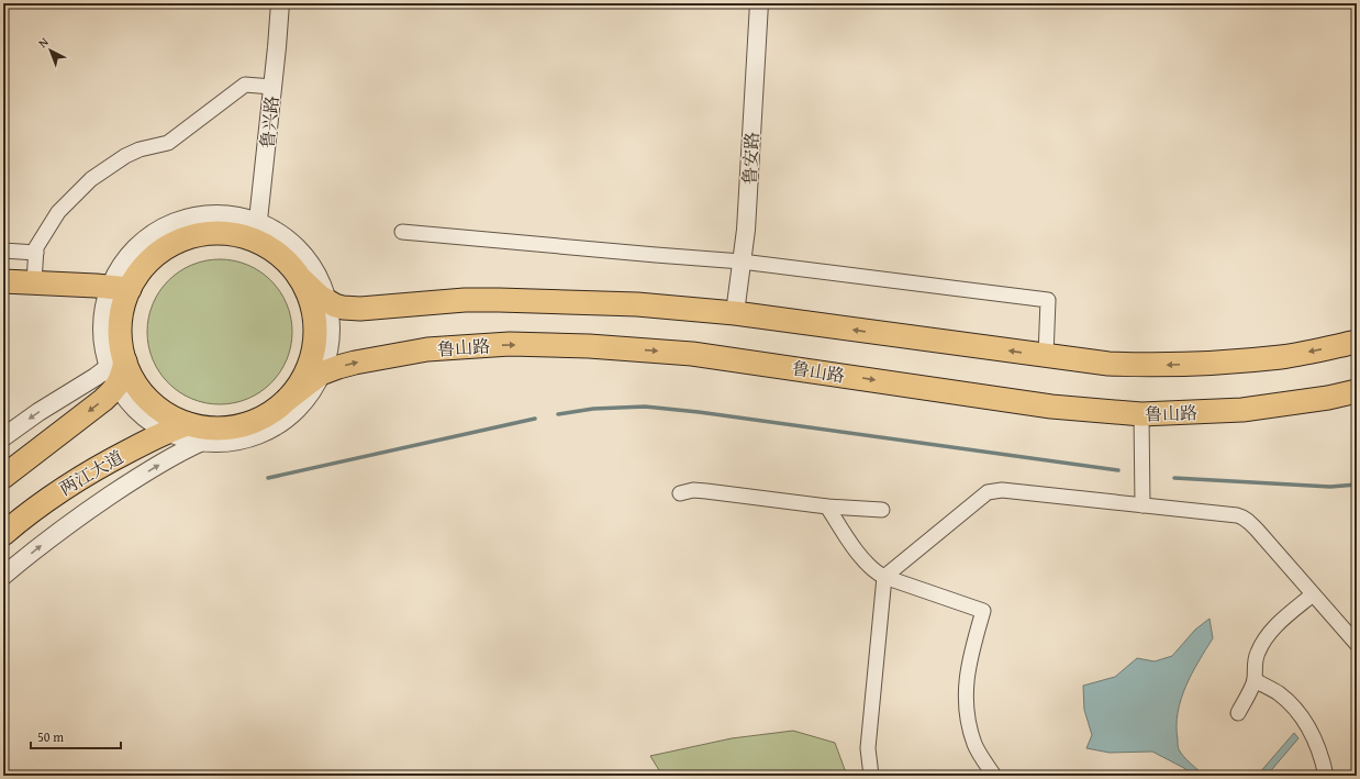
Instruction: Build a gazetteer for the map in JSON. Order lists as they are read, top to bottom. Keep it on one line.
{"streets":{"highway":["鲁山路","两江大道"],"street":["鲁兴路","鲁安路"]},"scale_bar":"50 m","north":"top left"}
